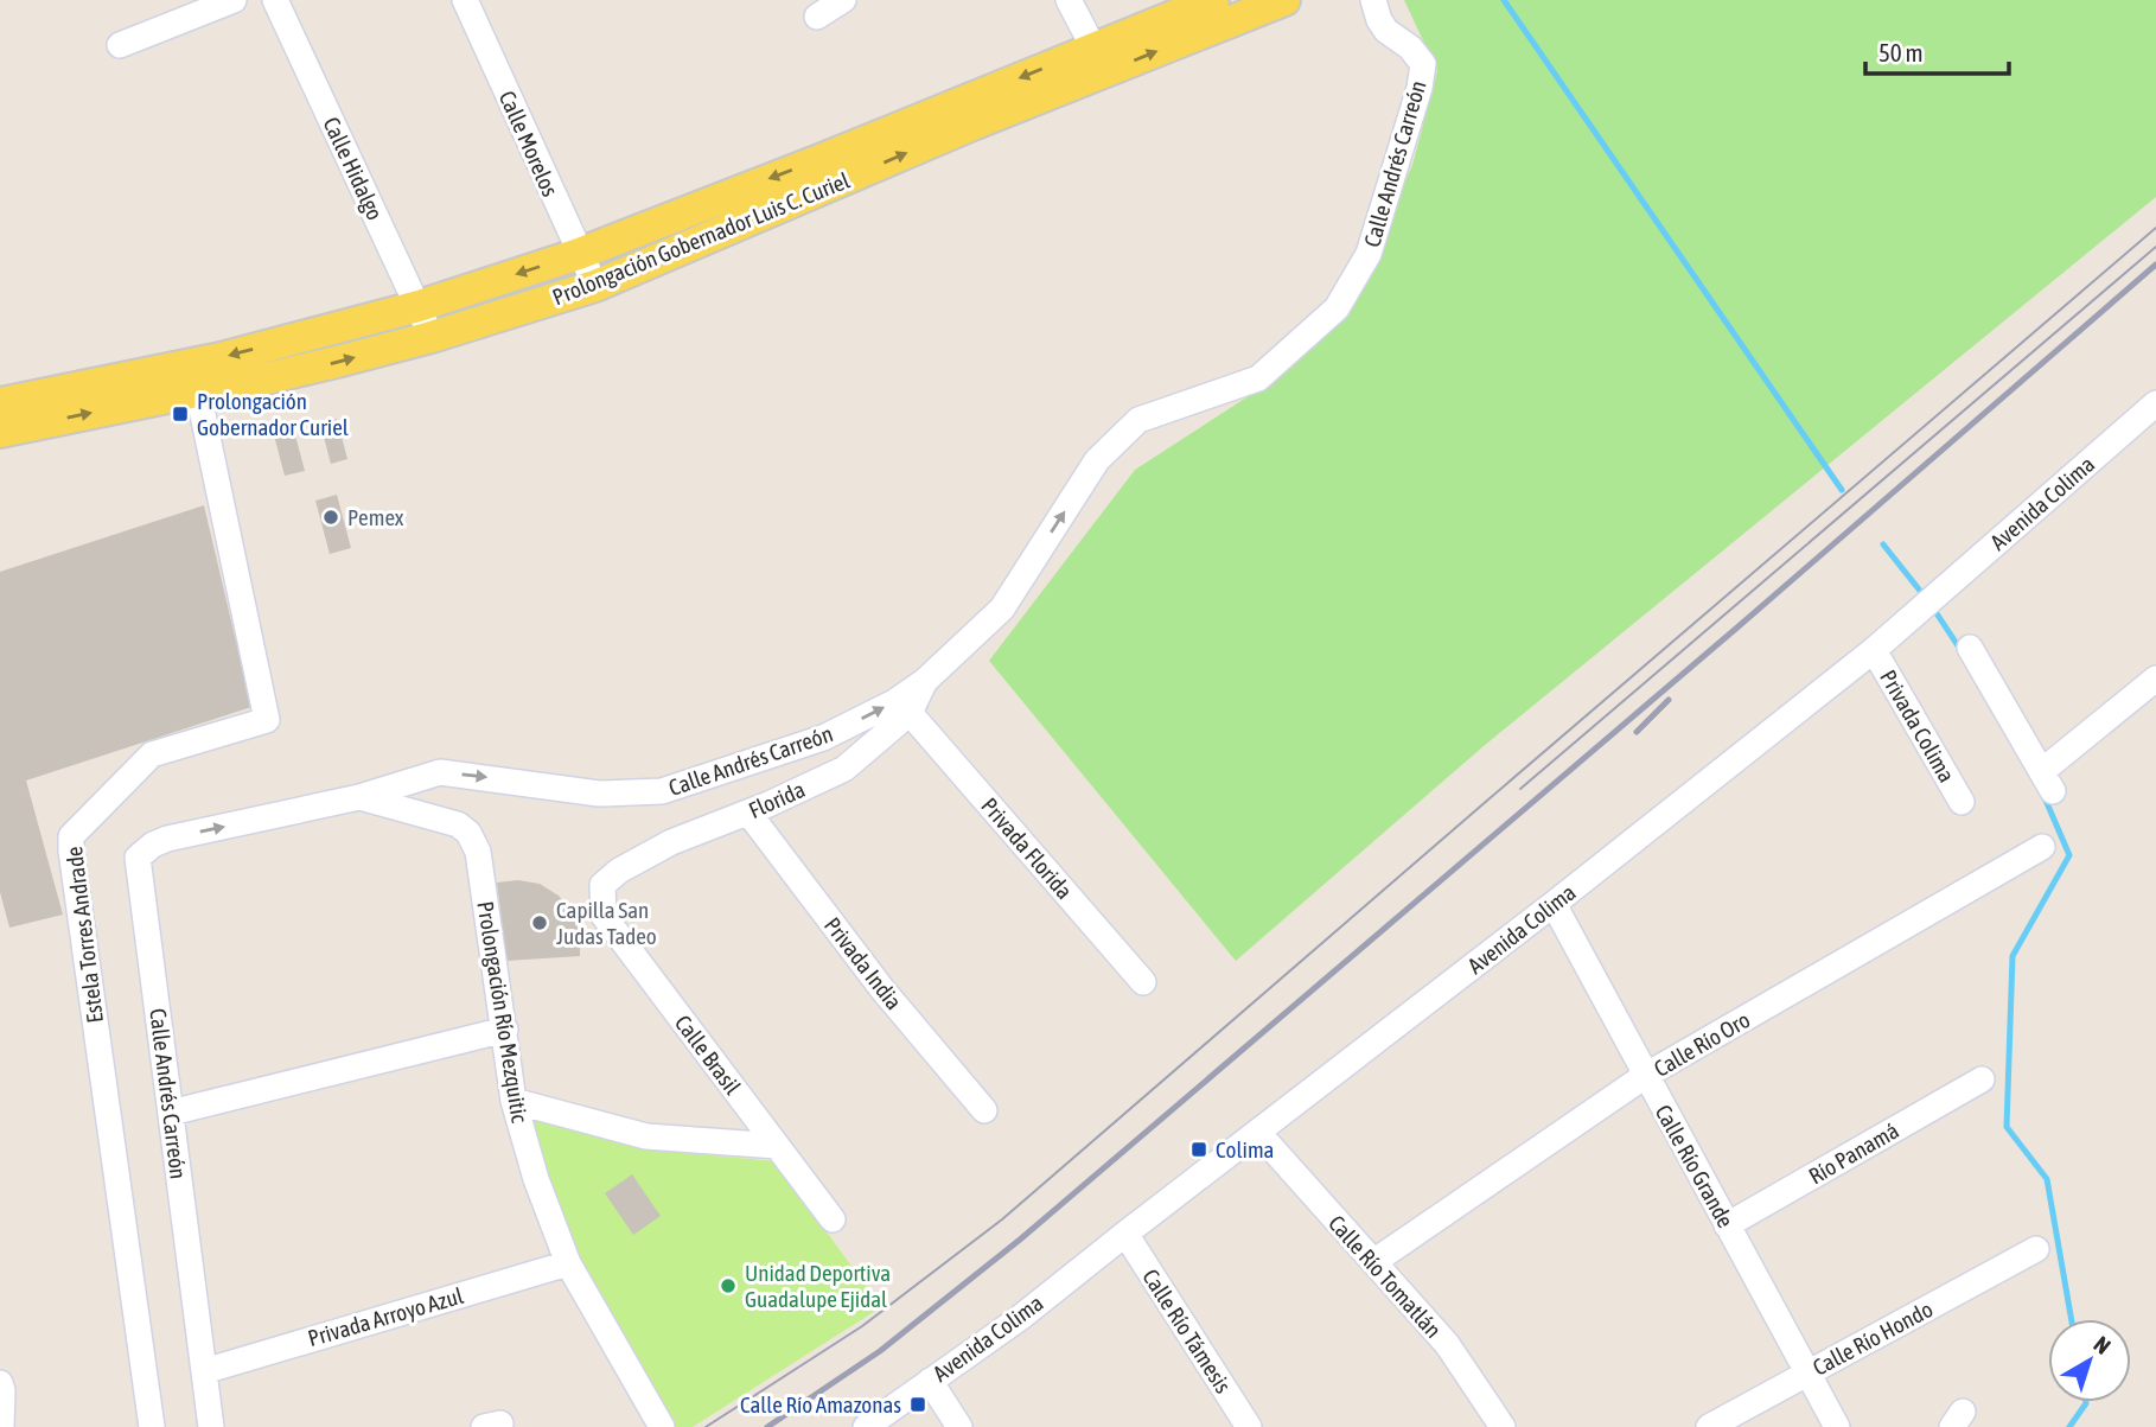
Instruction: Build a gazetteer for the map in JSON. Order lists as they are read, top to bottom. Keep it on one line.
{"streets":{"main road":["Prolongación Gobernador Luis C. Curiel"],"street":["Calle Morelos","Calle Andrés Carreón","Calle Hidalgo","Avenida Colima","Privada Colima","Florida","Privada Florida","Estela Torres Andrade","Privada India","Prolongación Río Mezquitic","Calle Río Oro","Calle Brasil","Río Panamá","Calle Río Grande","Calle Río Tomatlán","Privada Arroyo Azul","Calle Río Támesis","Calle Río Hondo"]},"crossings":[["Calle Morelos","Prolongación Gobernador Luis C. Curiel"],["Calle Andrés Carreón","Florida"],["Calle Andrés Carreón","Prolongación Río Mezquitic"],["Calle Andrés Carreón","Privada Arroyo Azul"],["Calle Hidalgo","Prolongación Gobernador Luis C. Curiel"],["Prolongación Gobernador Luis C. Curiel","Estela Torres Andrade"],["Avenida Colima","Privada Colima"],["Avenida Colima","Calle Río Grande"],["Avenida Colima","Calle Río Tomatlán"],["Avenida Colima","Calle Río Támesis"],["Florida","Privada Florida"],["Florida","Privada India"],["Florida","Calle Brasil"],["Prolongación Río Mezquitic","Privada Arroyo Azul"],["Calle Río Oro","Calle Río Grande"],["Calle Río Oro","Calle Río Tomatlán"],["Río Panamá","Calle Río Grande"],["Calle Río Grande","Calle Río Hondo"]],"one_way":["Calle Andrés Carreón"],"places":{"transit":["Prolongación Gobernador Curiel","Colima","Calle Río Amazonas"],"other":["Pemex","Capilla San Judas Tadeo","Unidad Deportiva Guadalupe Ejidal"]},"scale_bar":"50 m","north":"top right"}
